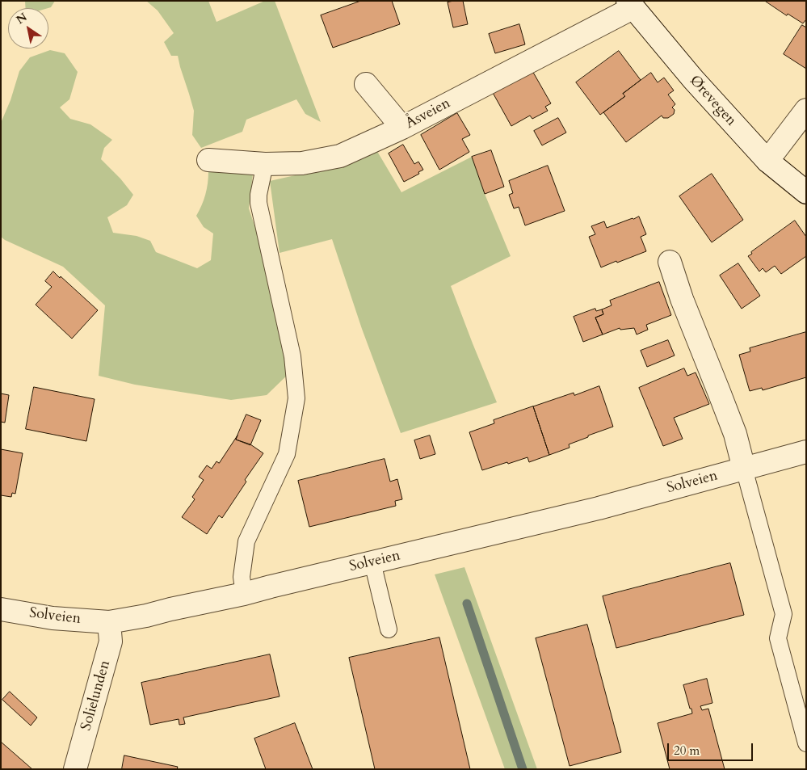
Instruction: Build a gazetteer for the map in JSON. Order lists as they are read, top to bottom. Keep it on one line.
{"streets":{"street":["Ørevegen","Åsveien","Solveien","Solielunden"]},"crossings":[["Ørevegen","Åsveien"],["Solveien","Solielunden"]],"scale_bar":"20 m","north":"top left"}
